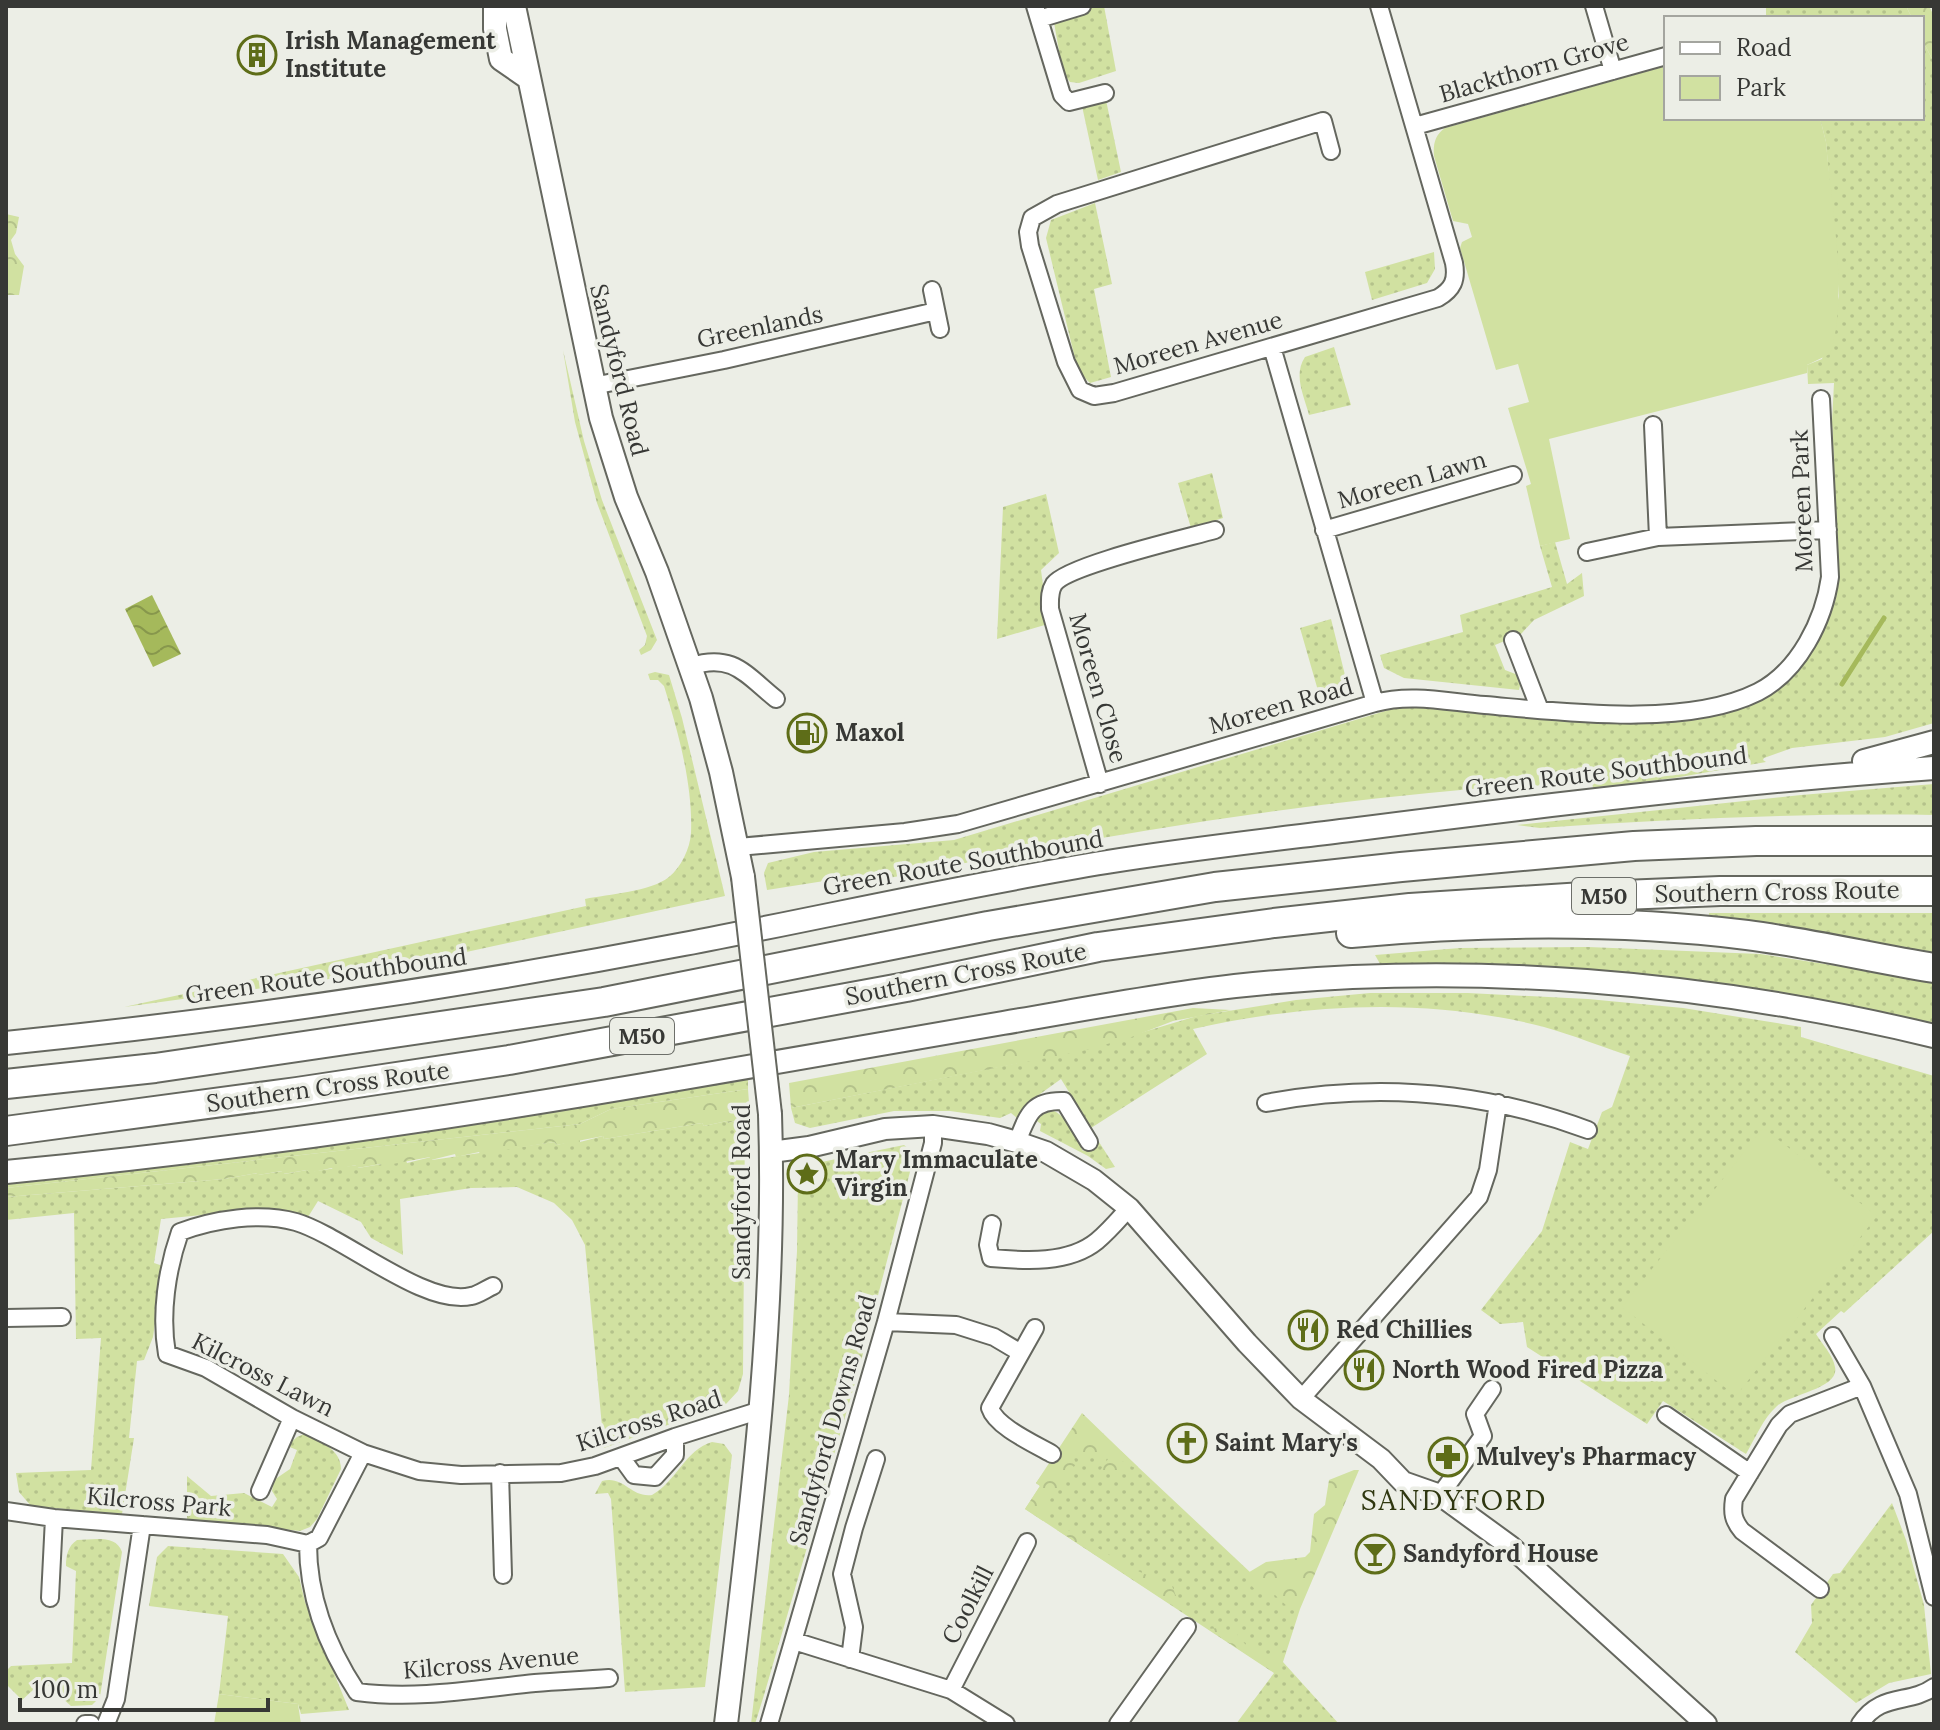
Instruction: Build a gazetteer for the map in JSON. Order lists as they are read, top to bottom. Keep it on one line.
{"streets":{"highway":["Southern Cross Route","M50"],"main road":["Sandyford Road","Green Route Southbound"],"street":["Blackthorn Grove","Greenlands","Moreen Avenue","Moreen Lawn","Moreen Park","Moreen Close","Moreen Road","Kilcross Lawn","Sandyford Downs Road","Kilcross Road","Kilcross Park","Coolkill","Kilcross Avenue"]},"crossings":[["Blackthorn Grove","Moreen Avenue"],["Greenlands","Sandyford Road"],["Moreen Avenue","Moreen Road"],["Sandyford Road","Moreen Road"],["Sandyford Road","Kilcross Road"],["Moreen Lawn","Moreen Road"],["Moreen Park","Moreen Road"],["Moreen Close","Moreen Road"],["Kilcross Lawn","Kilcross Road"],["Kilcross Park","Kilcross Avenue"]],"districts":["SANDYFORD"],"places":{"building":["Irish Management Institute"],"fuel station":["Maxol"],"place":["Mary Immaculate Virgin"],"restaurant":["Red Chillies","North Wood Fired Pizza"],"church":["Saint Mary's"],"pharmacy":["Mulvey's Pharmacy"],"bar":["Sandyford House"]},"legend":["Road","Park"],"scale_bar":"100 m"}
